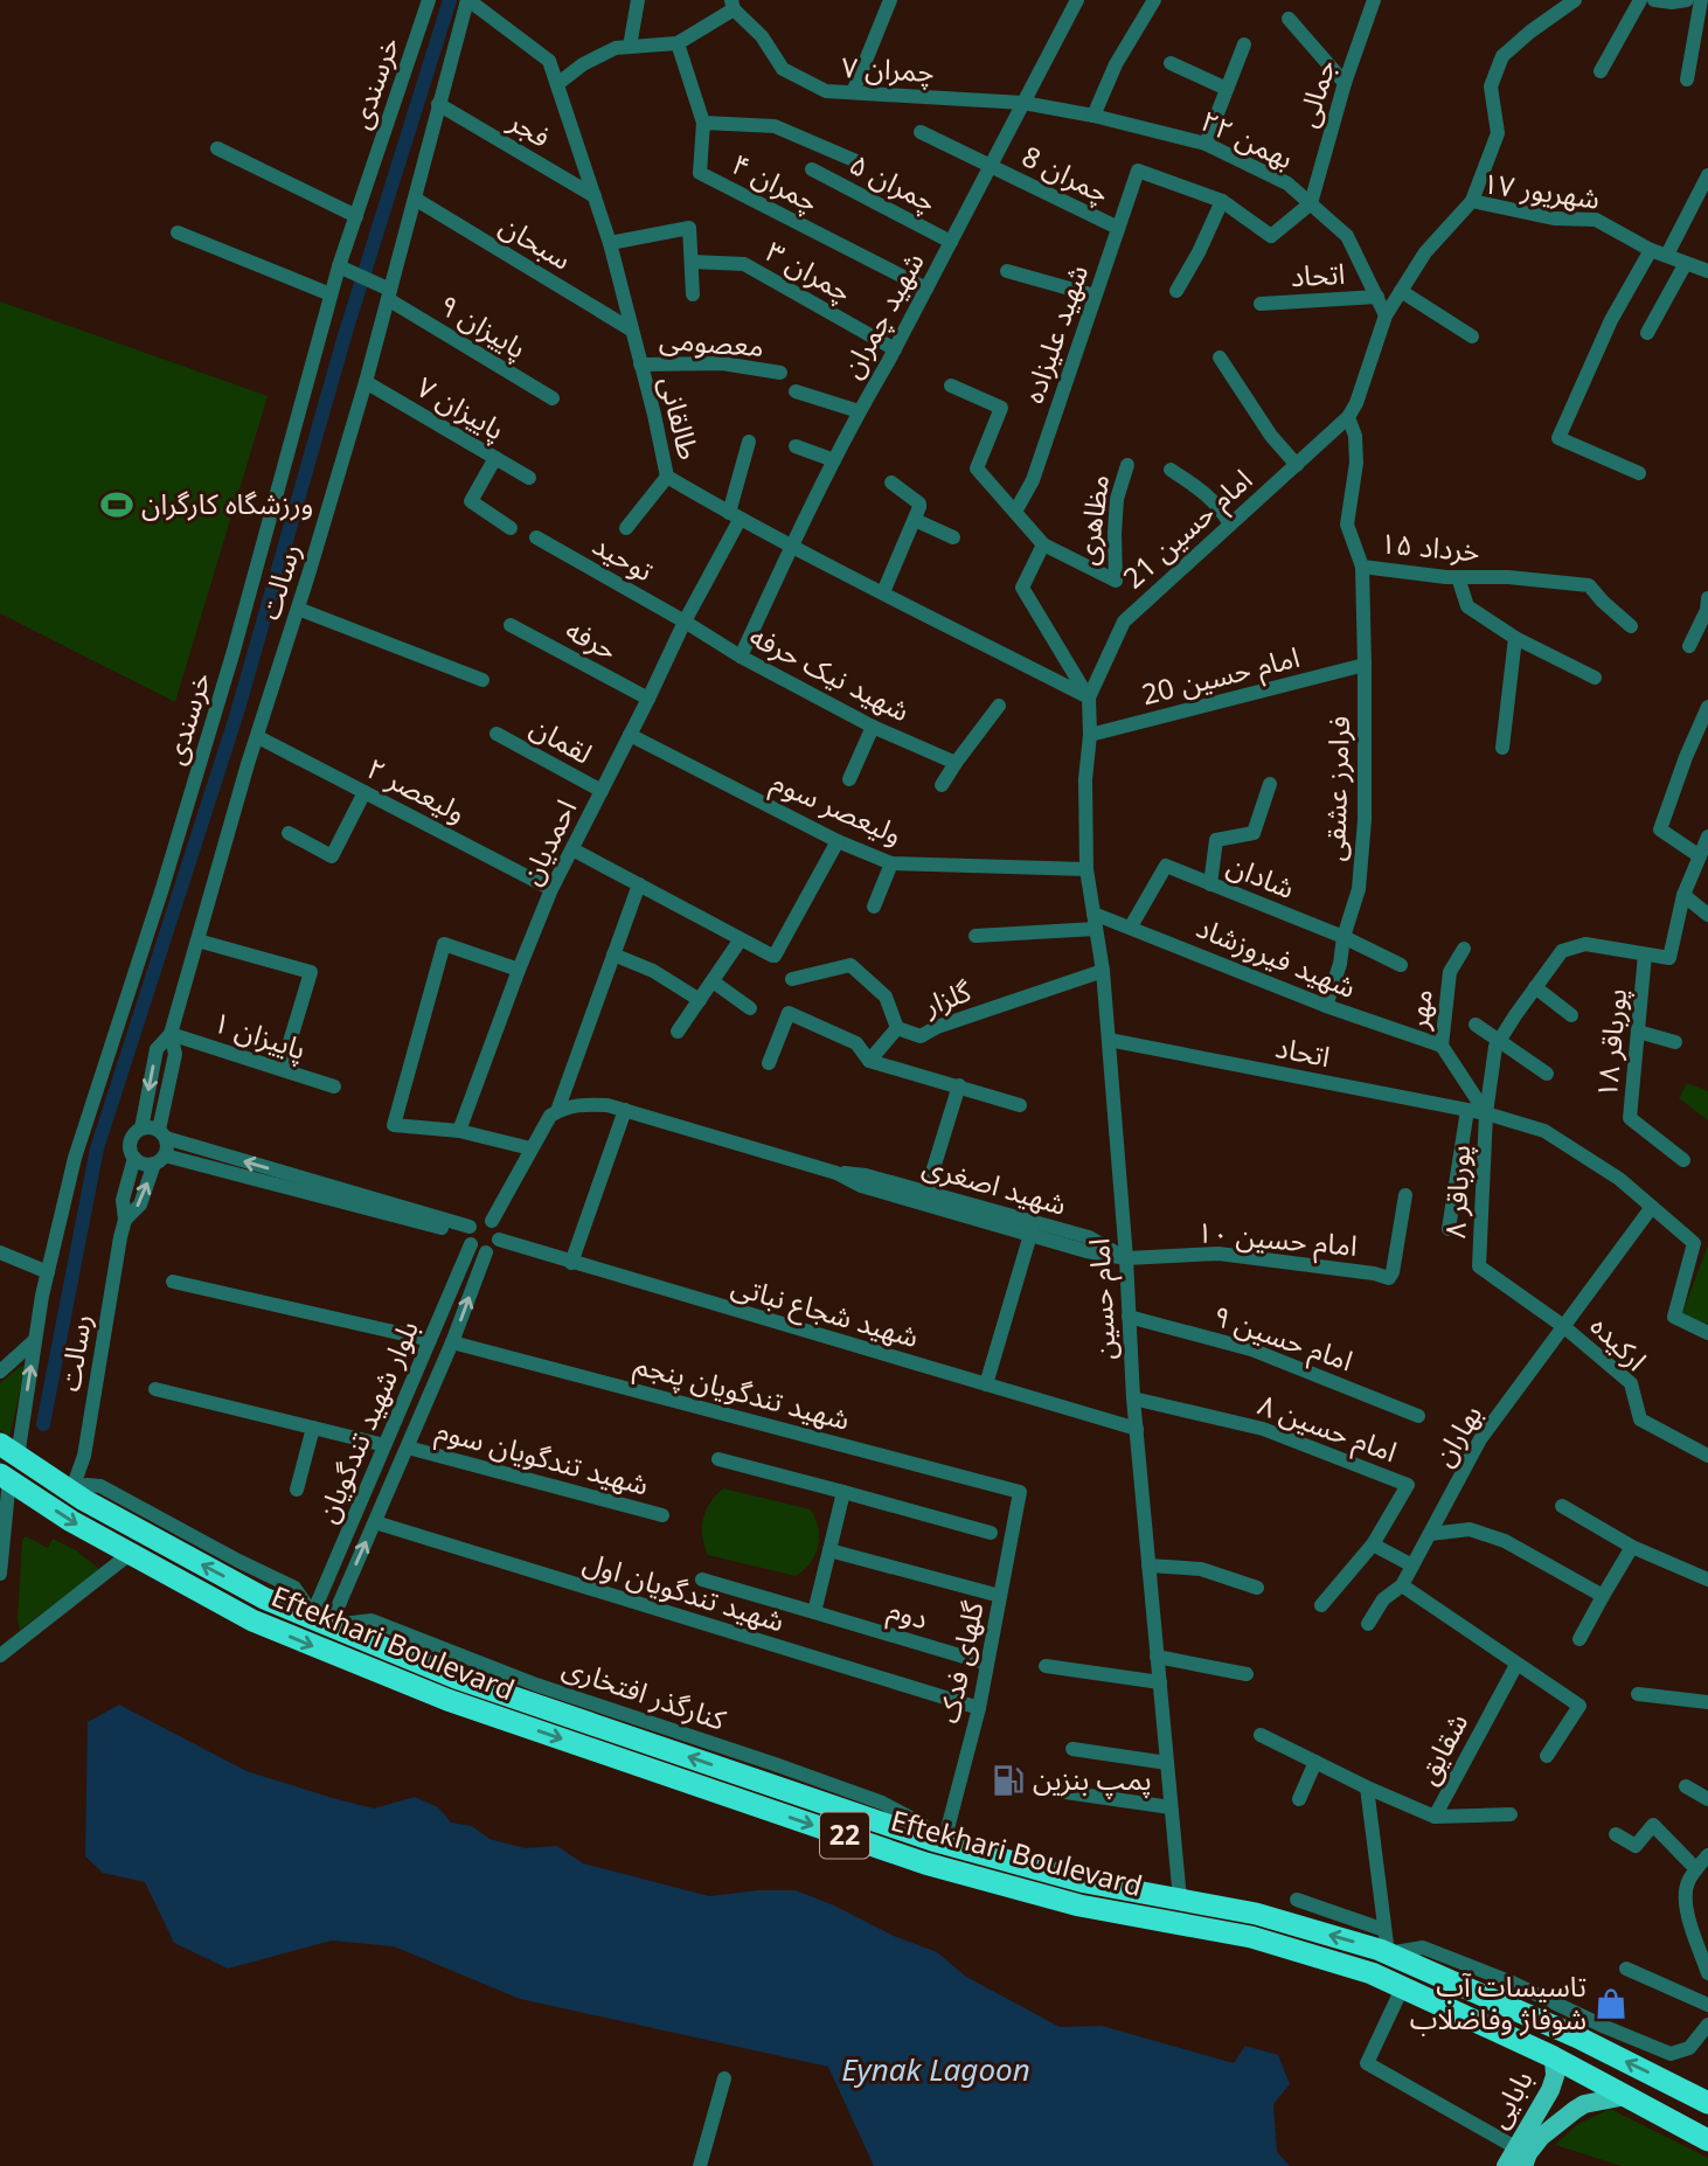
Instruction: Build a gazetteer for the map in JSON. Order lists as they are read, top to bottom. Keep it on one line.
{"streets":{"highway":["Eftekhari Boulevard","22"],"main road":["بابایی"],"street":["چمران ۷","خرسندی","جمالی","فجر","۲۲ بهمن","چمران 8","چمران ۴","چمران ۵","۱۷ شهریور","سبحان","چمران ۳","اتحاد","شهید چمران","پاییزان ۹","شهید علیزاده","معصومی","پاییزان ۷","طالقانی","مظاهری","امام حسین 21","۱۵ خرداد","توحید","رسالت","حرفه","شهید نیک حرفه","امام حسین 20","لقمان","فرامرز عشقی","ولیعصر ۲","ولیعصر سوم","احمدیان","شادان","شهید فیروزشاد","گلزار","مهر","پاییزان ۱","پورباقر ۱۸","شهید اصغری","پورباقر ۸","امام حسین ۱۰","امام حسین","شهید شجاع نباتی","امام حسین ۹","ارکیده","شهید تندگویان پنجم","بلوار شهید تندگویان","امام حسین ۸","بهاران","شهید تندگویان سوم","شهید تندگویان اول","دوم","گلهای فدک","شقایق"]},"crossings":[["چمران ۷","۲۲ بهمن"],["چمران ۷","شهید چمران"],["خرسندی","پاییزان ۹"],["خرسندی","Eftekhari Boulevard"],["جمالی","۲۲ بهمن"],["فجر","طالقانی"],["فجر","رسالت"],["۲۲ بهمن","۱۷ شهریور"],["۲۲ بهمن","اتحاد"],["۲۲ بهمن","شهید چمران"],["چمران 8","شهید چمران"],["چمران 8","شهید علیزاده"],["چمران ۴","شهید چمران"],["چمران ۵","شهید چمران"],["۱۷ شهریور","امام حسین 21"],["۱۷ شهریور","۱۵ خرداد"],["سبحان","طالقانی"],["سبحان","رسالت"],["چمران ۳","شهید چمران"],["اتحاد","مهر"],["اتحاد","پورباقر ۸"],["اتحاد","امام حسین"],["اتحاد","بهاران"],["شهید چمران","طالقانی"],["شهید چمران","شهید نیک حرفه"],["پاییزان ۹","رسالت"],["شهید علیزاده","مظاهری"],["معصومی","طالقانی"],["پاییزان ۷","رسالت"],["طالقانی","امام حسین 21"],["طالقانی","رسالت"],["طالقانی","احمدیان"],["طالقانی","امام حسین"],["امام حسین 21","۱۵ خرداد"],["امام حسین 21","امام حسین"],["۱۵ خرداد","فرامرز عشقی"],["توحید","شهید نیک حرفه"],["توحید","احمدیان"],["رسالت","ولیعصر ۲"],["رسالت","پاییزان ۱"],["رسالت","Eftekhari Boulevard"],["حرفه","احمدیان"],["شهید نیک حرفه","احمدیان"],["امام حسین 20","فرامرز عشقی"],["امام حسین 20","امام حسین"],["لقمان","احمدیان"],["فرامرز عشقی","شادان"],["فرامرز عشقی","شهید فیروزشاد"],["ولیعصر ۲","احمدیان"],["ولیعصر سوم","احمدیان"],["ولیعصر سوم","امام حسین"],["شادان","شهید فیروزشاد"],["شهید فیروزشاد","مهر"],["شهید فیروزشاد","امام حسین"],["گلزار","امام حسین"],["مهر","پورباقر ۸"],["شهید اصغری","امام حسین ۱۰"],["شهید اصغری","امام حسین"],["پورباقر ۸","ارکیده"],["پورباقر ۸","بهاران"],["امام حسین ۱۰","امام حسین"],["امام حسین","شهید شجاع نباتی"],["امام حسین","امام حسین ۹"],["امام حسین","امام حسین ۸"],["امام حسین","Eftekhari Boulevard"],["شهید شجاع نباتی","بلوار شهید تندگویان"],["ارکیده","بهاران"],["شهید تندگویان پنجم","بلوار شهید تندگویان"],["شهید تندگویان پنجم","گلهای فدک"],["بلوار شهید تندگویان","شهید تندگویان سوم"],["بلوار شهید تندگویان","شهید تندگویان اول"],["بلوار شهید تندگویان","Eftekhari Boulevard"],["شهید تندگویان اول","گلهای فدک"],["دوم","گلهای فدک"],["Eftekhari Boulevard","گلهای فدک"],["Eftekhari Boulevard","بابایی"]],"water":["Eynak Lagoon"],"places":{"sports":["ورزشگاه کارگران"],"fuel station":["پمپ بنزین"],"shop":["تاسیسات آب شوفاژ وفاضلاب"]}}
